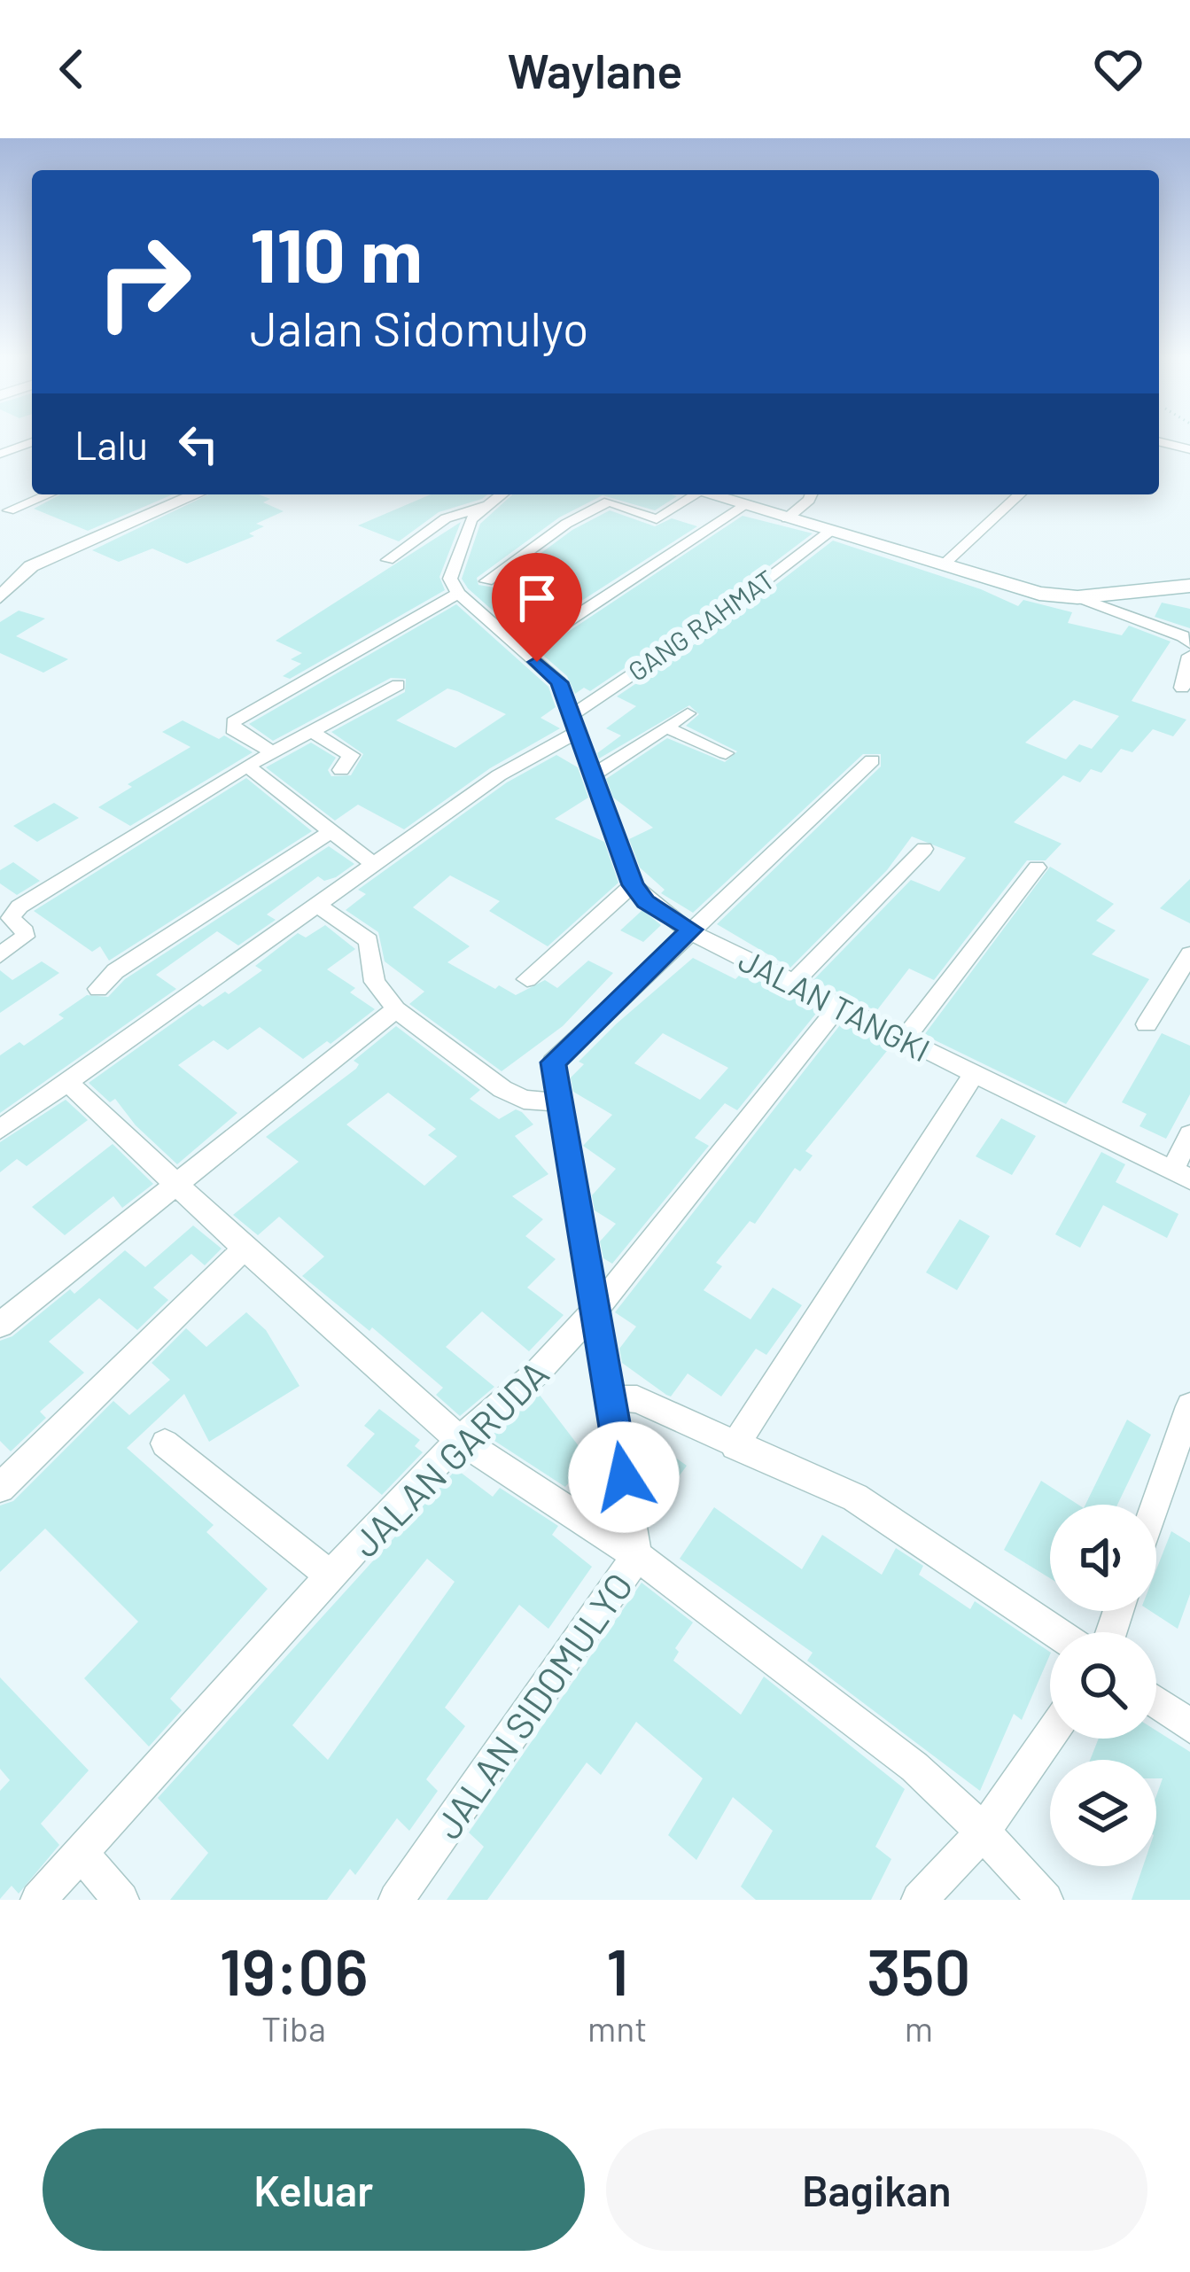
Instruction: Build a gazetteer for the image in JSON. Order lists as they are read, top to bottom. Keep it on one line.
{"streets":{"street":["GANG RAHMAT","JALAN TANGKI","JALAN GARUDA","JALAN SIDOMULYO"]},"crossings":[["JALAN TANGKI","JALAN GARUDA"],["JALAN TANGKI","JALAN SIDOMULYO"],["JALAN GARUDA","JALAN SIDOMULYO"]],"page":{"header":"Waylane","turn":["110 m","Jalan Sidomulyo"],"then":"Lalu","eta":["19:06","Tiba","1","mnt","350","m"],"buttons":["Keluar","Bagikan"]}}
